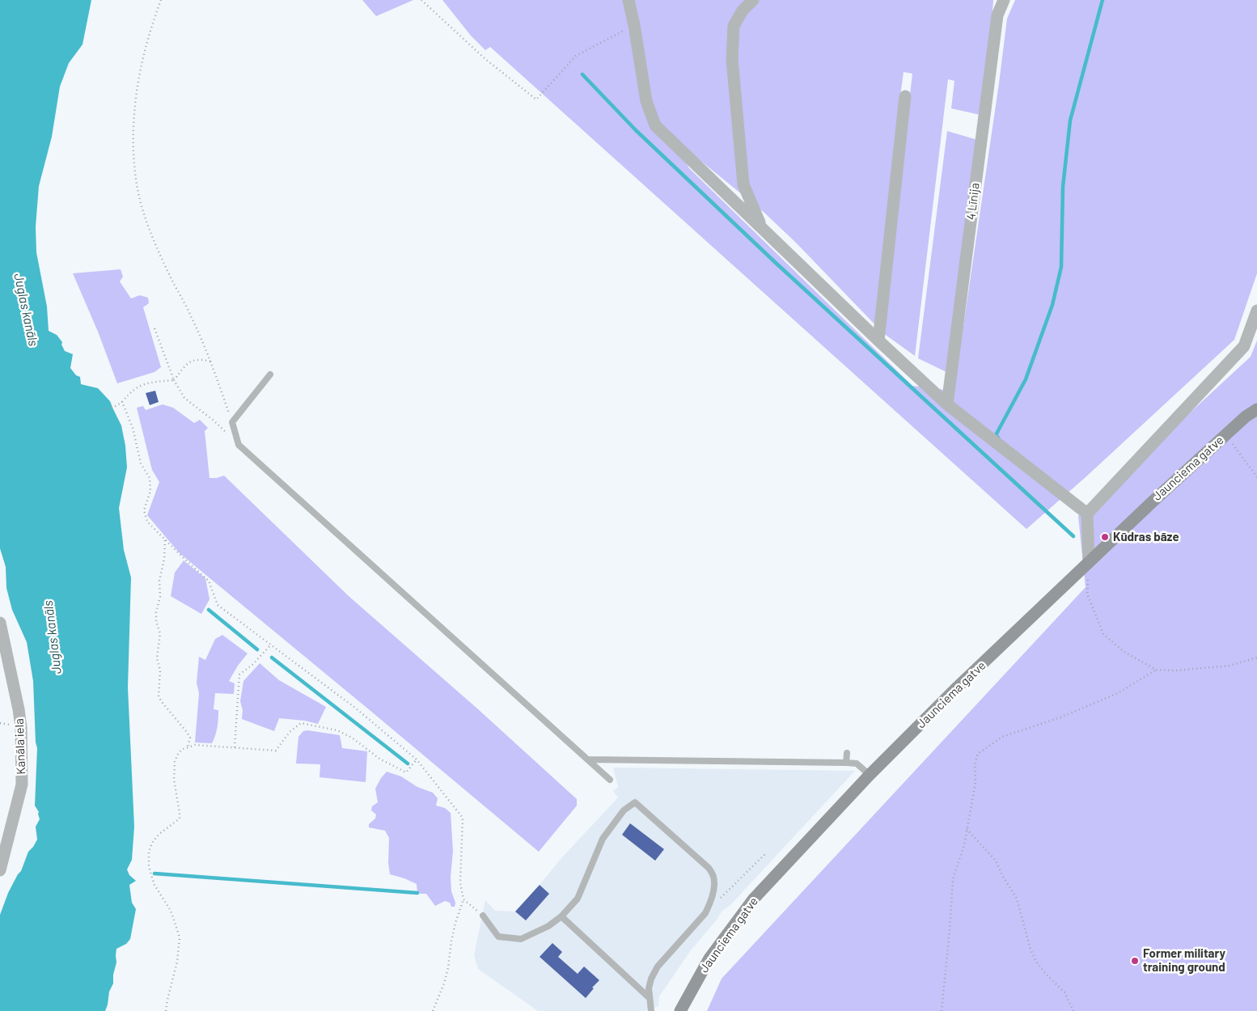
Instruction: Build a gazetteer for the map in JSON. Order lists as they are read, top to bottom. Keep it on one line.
{"streets":{"main road":["Jaunciema gatve"],"street":["4 Līnija","Kanāla iela"]},"water":["Juglas kanāls"],"places":["Kūdras bāze","Former military training ground"]}
